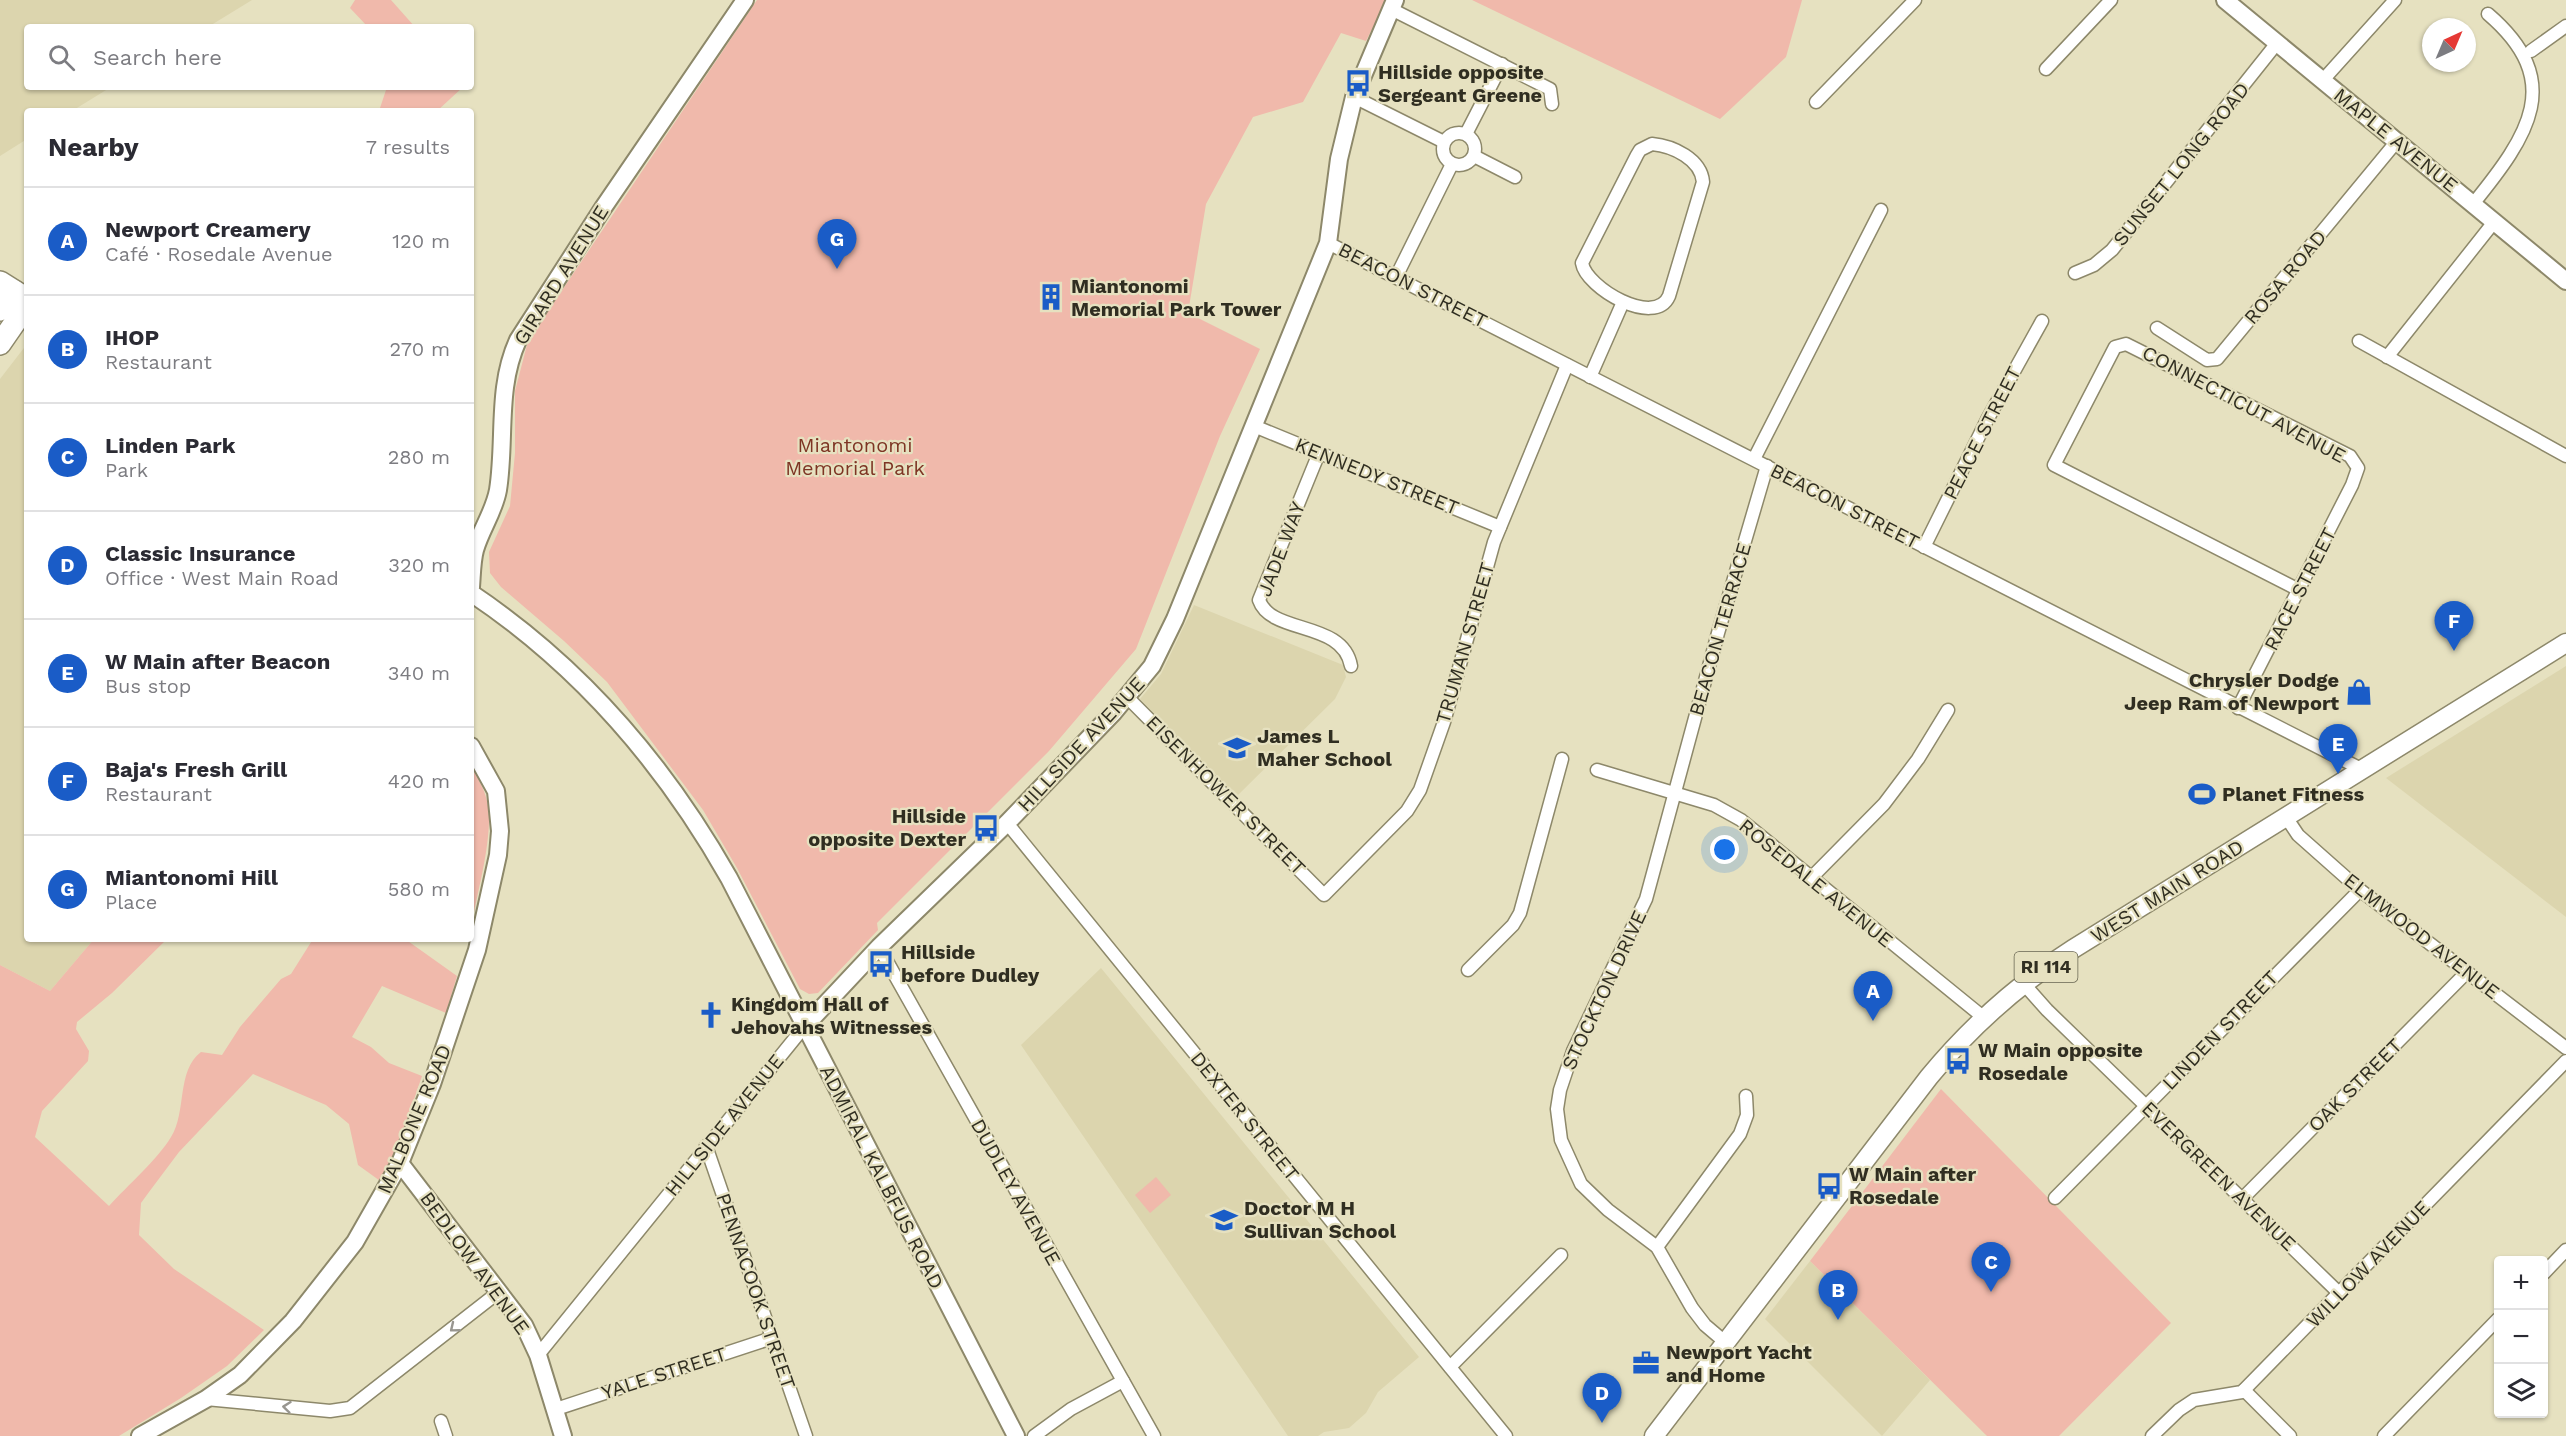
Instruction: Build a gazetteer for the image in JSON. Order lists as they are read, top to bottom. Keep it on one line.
{"streets":{"main road":["WEST MAIN ROAD","RI 114"],"street":["MAPLE AVENUE","SUNSET LONG ROAD","GIRARD AVENUE","ROSA ROAD","BEACON STREET","CONNECTICUT AVENUE","PEACE STREET","KENNEDY STREET","JADE WAY","RACE STREET","BEACON TERRACE","TRUMAN STREET","HILLSIDE AVENUE","EISENHOWER STREET","ROSEDALE AVENUE","ELMWOOD AVENUE","STOCKTON DRIVE","LINDEN STREET","OAK STREET","DEXTER STREET","MALBONE ROAD","EVERGREEN AVENUE","ADMIRAL KALBFUS ROAD","DUDLEY AVENUE","BEDLOW AVENUE","WILLOW AVENUE","PENNACOOK STREET","YALE STREET"]},"crossings":[["MAPLE AVENUE","SUNSET LONG ROAD"],["MAPLE AVENUE","ROSA ROAD"],["BEACON STREET","PEACE STREET"],["BEACON STREET","RACE STREET"],["BEACON STREET","BEACON TERRACE"],["BEACON STREET","TRUMAN STREET"],["BEACON STREET","HILLSIDE AVENUE"],["BEACON STREET","WEST MAIN ROAD"],["CONNECTICUT AVENUE","RACE STREET"],["KENNEDY STREET","JADE WAY"],["KENNEDY STREET","TRUMAN STREET"],["KENNEDY STREET","HILLSIDE AVENUE"],["BEACON TERRACE","ROSEDALE AVENUE"],["BEACON TERRACE","STOCKTON DRIVE"],["TRUMAN STREET","EISENHOWER STREET"],["HILLSIDE AVENUE","EISENHOWER STREET"],["HILLSIDE AVENUE","DEXTER STREET"],["HILLSIDE AVENUE","ADMIRAL KALBFUS ROAD"],["HILLSIDE AVENUE","DUDLEY AVENUE"],["HILLSIDE AVENUE","BEDLOW AVENUE"],["HILLSIDE AVENUE","PENNACOOK STREET"],["ROSEDALE AVENUE","WEST MAIN ROAD"],["ROSEDALE AVENUE","STOCKTON DRIVE"],["WEST MAIN ROAD","ELMWOOD AVENUE"],["WEST MAIN ROAD","STOCKTON DRIVE"],["WEST MAIN ROAD","EVERGREEN AVENUE"],["ELMWOOD AVENUE","LINDEN STREET"],["ELMWOOD AVENUE","OAK STREET"],["LINDEN STREET","EVERGREEN AVENUE"],["OAK STREET","EVERGREEN AVENUE"],["MALBONE ROAD","BEDLOW AVENUE"],["EVERGREEN AVENUE","WILLOW AVENUE"],["BEDLOW AVENUE","YALE STREET"],["PENNACOOK STREET","YALE STREET"]],"parks":["Miantonomi Memorial Park"],"places":{"bus stop":["Hillside opposite Sergeant Greene","Hillside opposite Dexter","Hillside before Dudley","W Main opposite Rosedale","W Main after Rosedale"],"building":["Miantonomi Memorial Park Tower"],"shop":["Chrysler Dodge Jeep Ram of Newport"],"school or university":["James L Maher School","Doctor M H Sullivan School"],"sports":["Planet Fitness"],"church":["Kingdom Hall of Jehovahs Witnesses"],"office":["Newport Yacht and Home"]},"north":"top right","page":{"search":"Search here","heading":["Nearby","7 results"],"list":[{"mark":"A","name":"Newport Creamery","note":"Café · Rosedale Avenue","value":"120 m"},{"mark":"B","name":"IHOP","note":"Restaurant","value":"270 m"},{"mark":"C","name":"Linden Park","note":"Park","value":"280 m"},{"mark":"D","name":"Classic Insurance","note":"Office · West Main Road","value":"320 m"},{"mark":"E","name":"W Main after Beacon","note":"Bus stop","value":"340 m"},{"mark":"F","name":"Baja's Fresh Grill","note":"Restaurant","value":"420 m"},{"mark":"G","name":"Miantonomi Hill","note":"Place","value":"580 m"}],"pins":["G","F","E","A","C","B","D"],"map_buttons":["+","−"]}}
